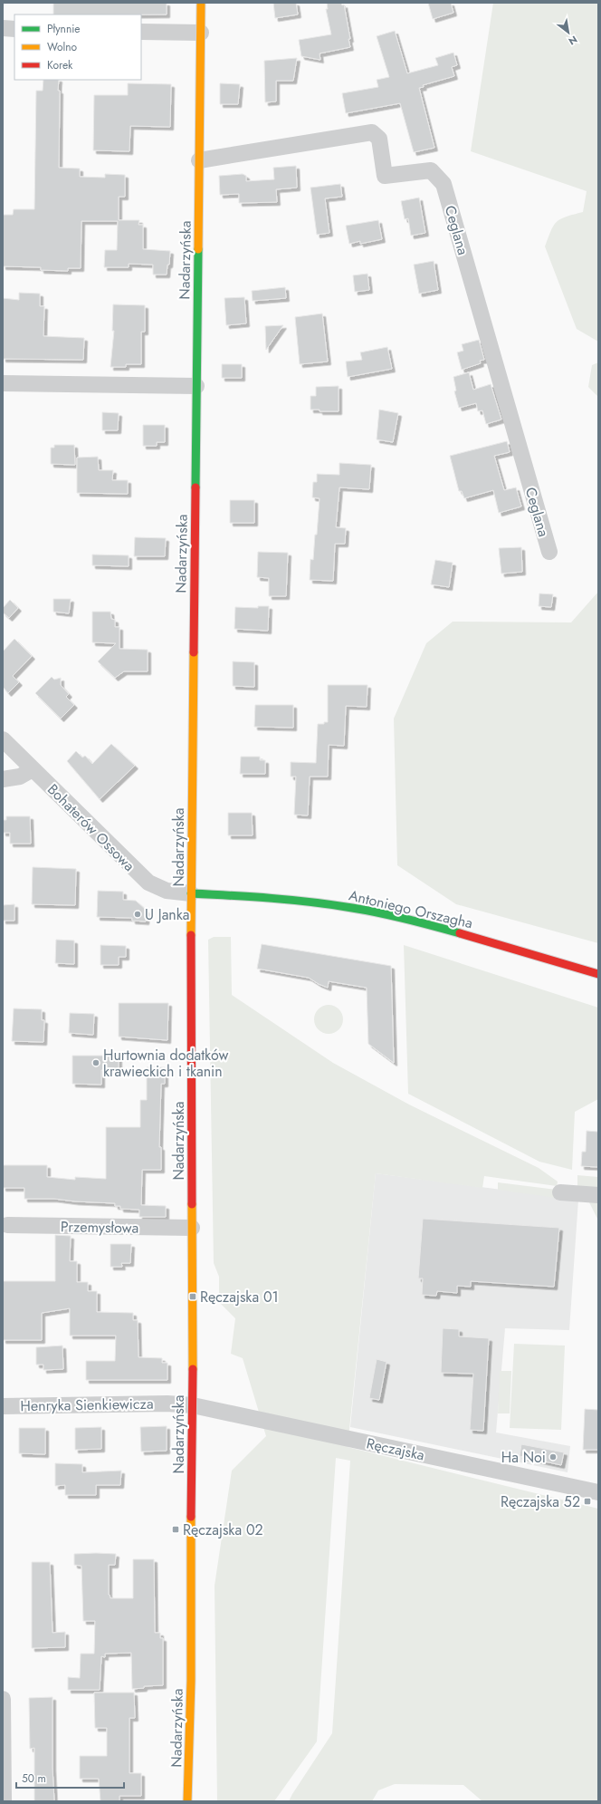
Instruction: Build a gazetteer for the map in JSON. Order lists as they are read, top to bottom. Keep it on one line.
{"streets":{"main road":["Nadarzyńska","Antoniego Orszagha"],"street":["Ceglana","Bohaterów Ossowa","Przemysłowa","Henryka Sienkiewicza","Ręczajska"]},"crossings":[["Ceglana","Nadarzyńska"],["Nadarzyńska","Bohaterów Ossowa"],["Nadarzyńska","Antoniego Orszagha"],["Nadarzyńska","Przemysłowa"],["Nadarzyńska","Henryka Sienkiewicza"],["Nadarzyńska","Ręczajska"],["Bohaterów Ossowa","Antoniego Orszagha"],["Henryka Sienkiewicza","Ręczajska"]],"places":{"other":["U Janka","Hurtownia dodatków krawieckich i tkanin","Ha Noi"],"transit":["Ręczajska 01","Ręczajska 52","Ręczajska 02"]},"legend":["Płynnie","Wolno","Korek"],"scale_bar":"50 m","north":"bottom right"}
